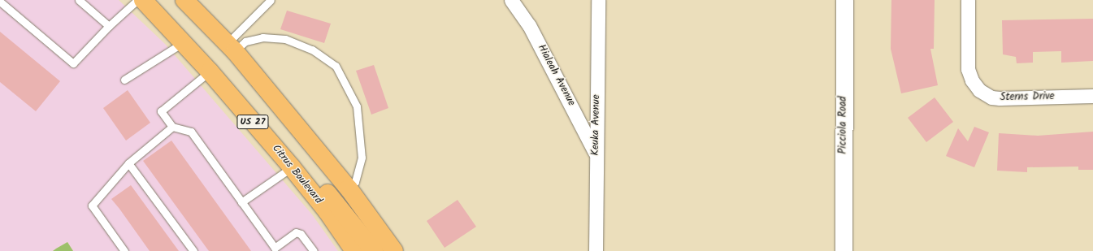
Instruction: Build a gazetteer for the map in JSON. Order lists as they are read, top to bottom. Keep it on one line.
{"streets":{"highway":["US 27","Citrus Boulevard"],"street":["Hialeah Avenue","Sterns Drive","Keuka Avenue","Picciola Road"]},"crossings":[["Hialeah Avenue","Keuka Avenue"]]}
